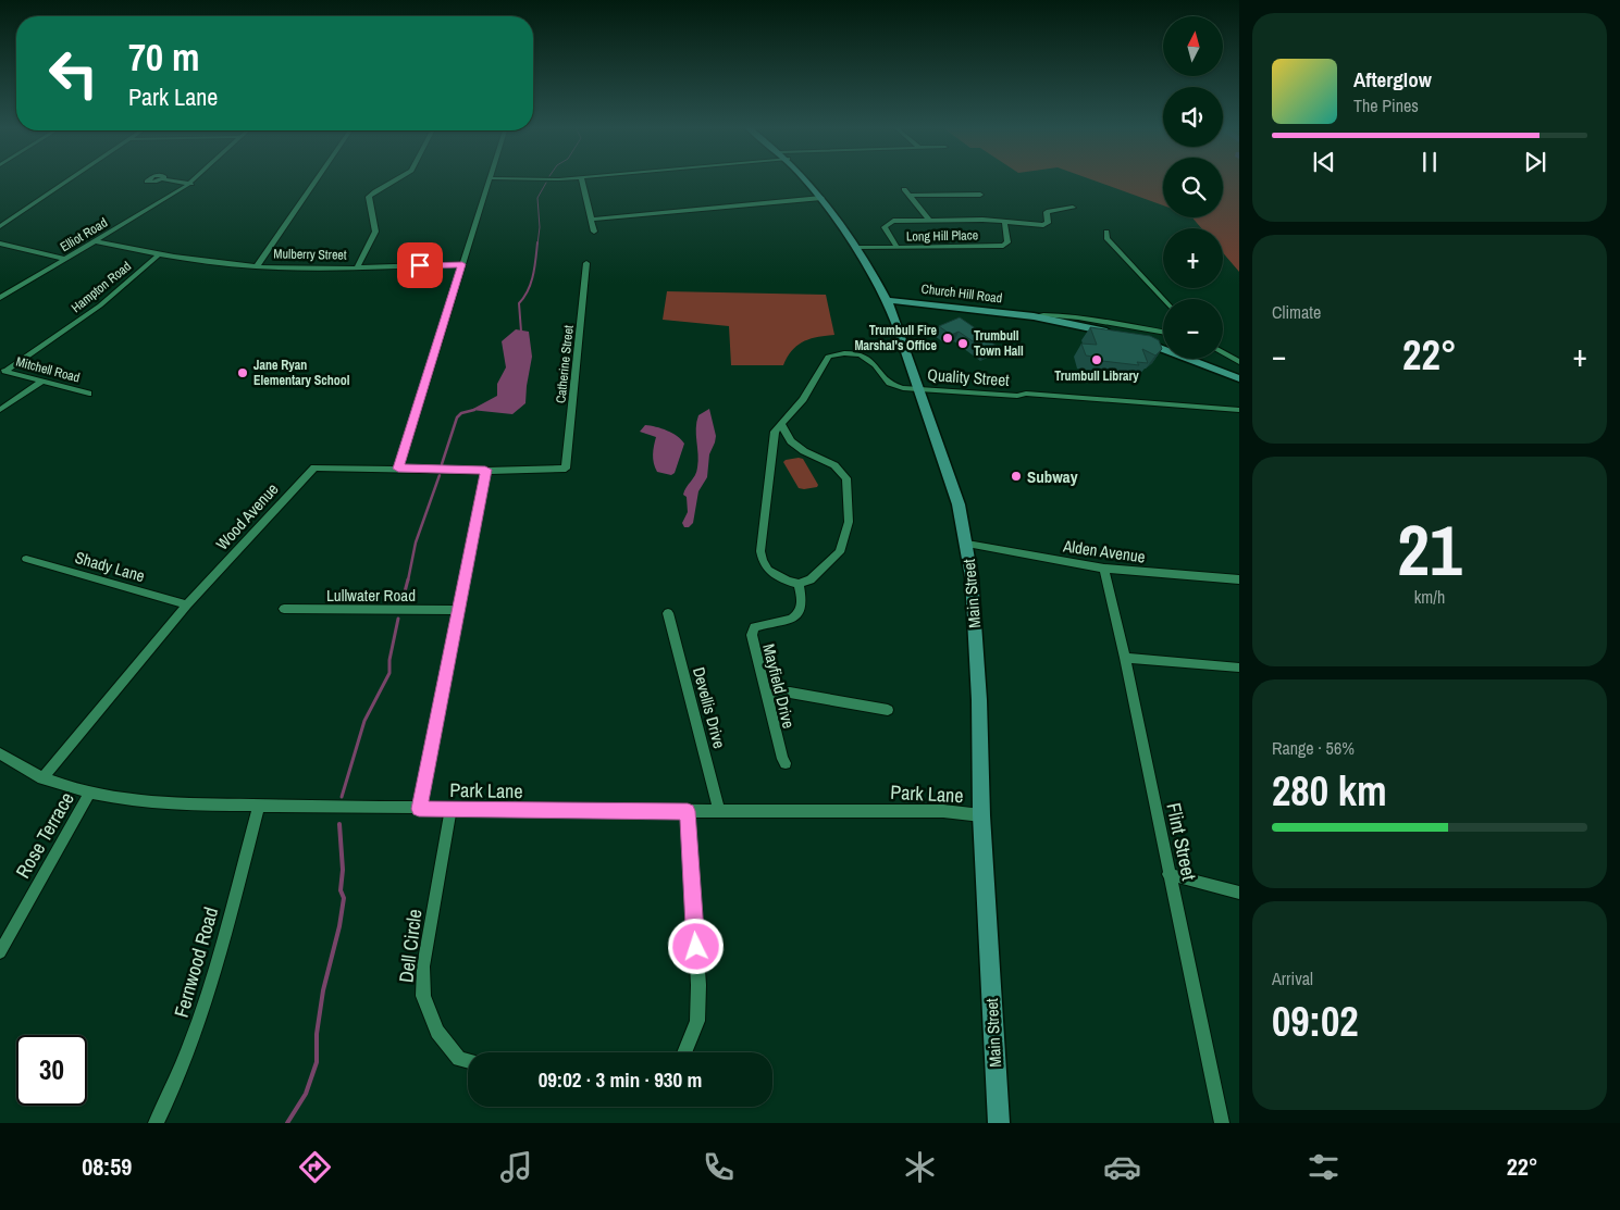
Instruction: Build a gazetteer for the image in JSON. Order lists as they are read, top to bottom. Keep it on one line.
{"streets":{"main road":["Church Hill Road","Main Street"],"street":["Elliot Road","Long Hill Place","Mulberry Street","Hampton Road","Catherine Street","Mitchell Road","Quality Street","Wood Avenue","Alden Avenue","Shady Lane","Lullwater Road","Mayfield Drive","Devellis Drive","Park Lane","Rose Terrace","Flint Street","Dell Circle","Fernwood Road"]},"crossings":[["Elliot Road","Hampton Road"],["Long Hill Place","Main Street"],["Mulberry Street","Hampton Road"],["Hampton Road","Mitchell Road"],["Church Hill Road","Main Street"],["Catherine Street","Wood Avenue"],["Quality Street","Main Street"],["Wood Avenue","Shady Lane"],["Wood Avenue","Park Lane"],["Alden Avenue","Main Street"],["Alden Avenue","Flint Street"],["Main Street","Park Lane"],["Devellis Drive","Park Lane"],["Park Lane","Rose Terrace"],["Park Lane","Dell Circle"],["Park Lane","Fernwood Road"]],"places":["Trumbull Fire Marshal's Office","Trumbull Town Hall","Trumbull Library","Jane Ryan Elementary School","Subway"],"north":"top","page":{"map_buttons":["+","−"],"turn":["70 m","Park Lane"],"song":["Afterglow","The Pines"],"tile":["Climate",["21","km/h"],["Range · 56%","280 km"],["Arrival","09:02"]],"heat":["−","22°","+"],"limit":"30","trip":"09:02 · 3 min · 930 m","tabs":["08:59","22°"]}}
